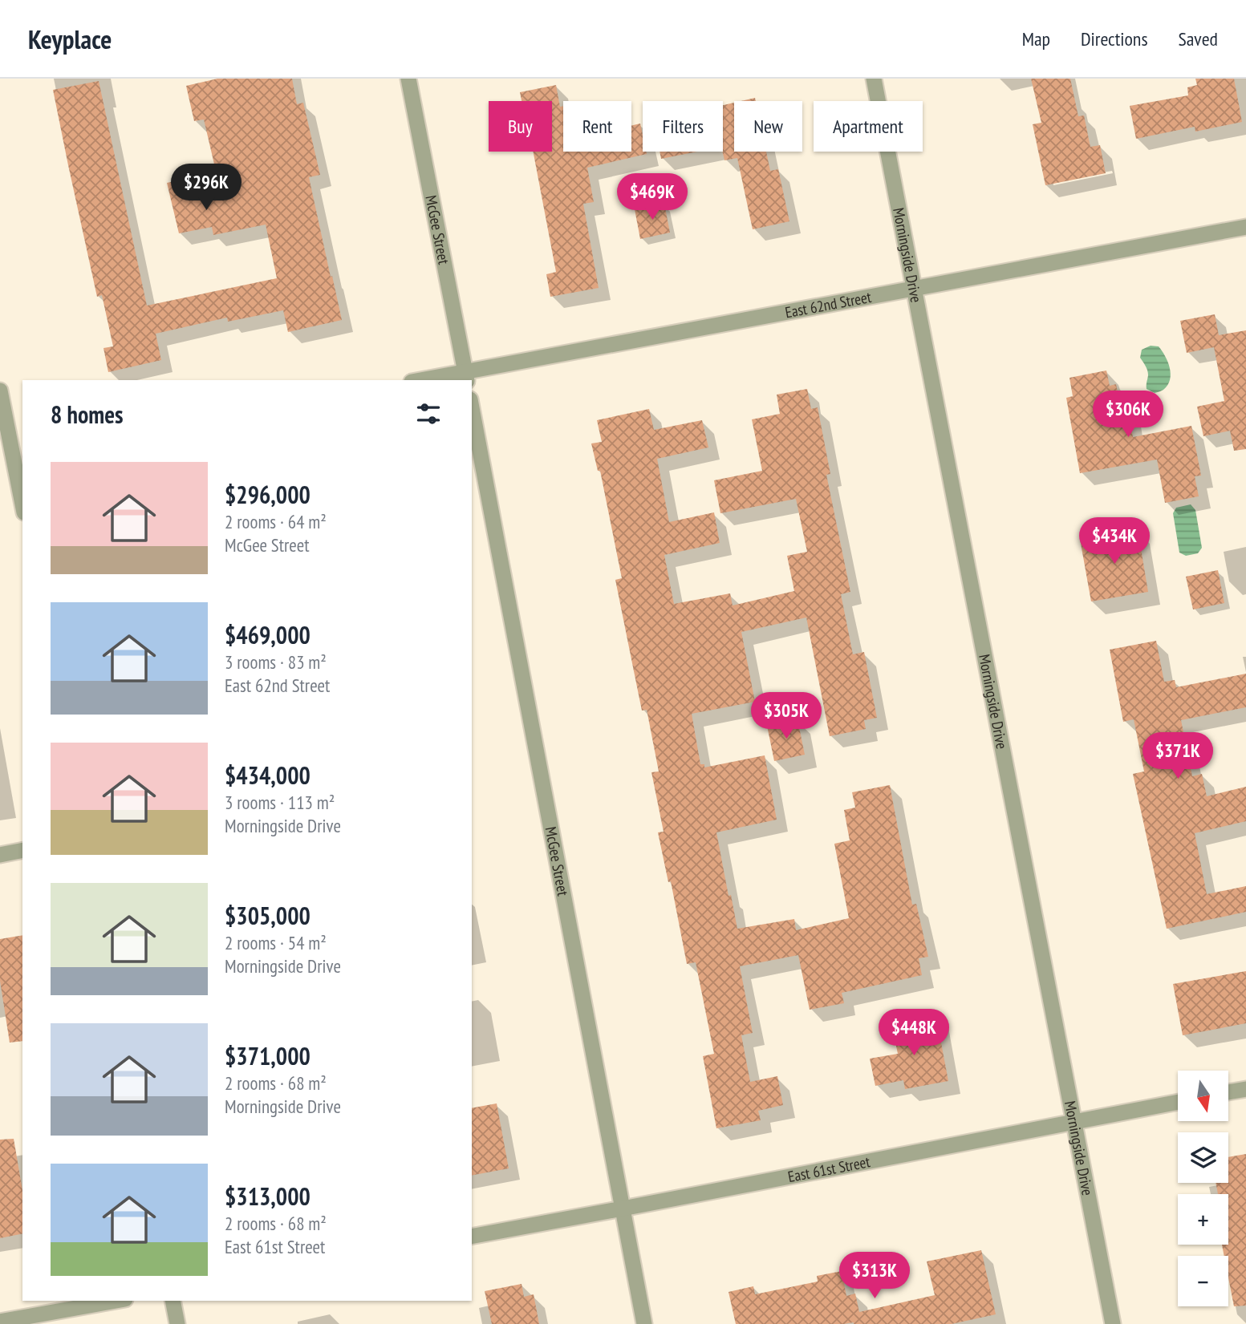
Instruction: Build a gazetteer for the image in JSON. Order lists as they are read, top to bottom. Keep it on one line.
{"streets":{"street":["McGee Street","Morningside Drive","East 62nd Street","East 61st Street"]},"crossings":[["McGee Street","East 62nd Street"],["McGee Street","East 61st Street"],["Morningside Drive","East 62nd Street"],["Morningside Drive","East 61st Street"]],"north":"bottom","page":{"header":"Keyplace","nav":["Map","Directions","Saved"],"chip":["Buy","Rent","Filters","New","Apartment"],"price":["$296K","$469K","$306K","$434K","$305K","$371K","$448K","$313K"],"heading":"8 homes","list":[{"name":"$296,000","note":"2 rooms · 64 m² · McGee Street"},{"name":"$469,000","note":"3 rooms · 83 m² · East 62nd Street"},{"name":"$434,000","note":"3 rooms · 113 m² · Morningside Drive"},{"name":"$305,000","note":"2 rooms · 54 m² · Morningside Drive"},{"name":"$371,000","note":"2 rooms · 68 m² · Morningside Drive"},{"name":"$313,000","note":"2 rooms · 68 m² · East 61st Street"}],"map_buttons":["+","−"]}}
